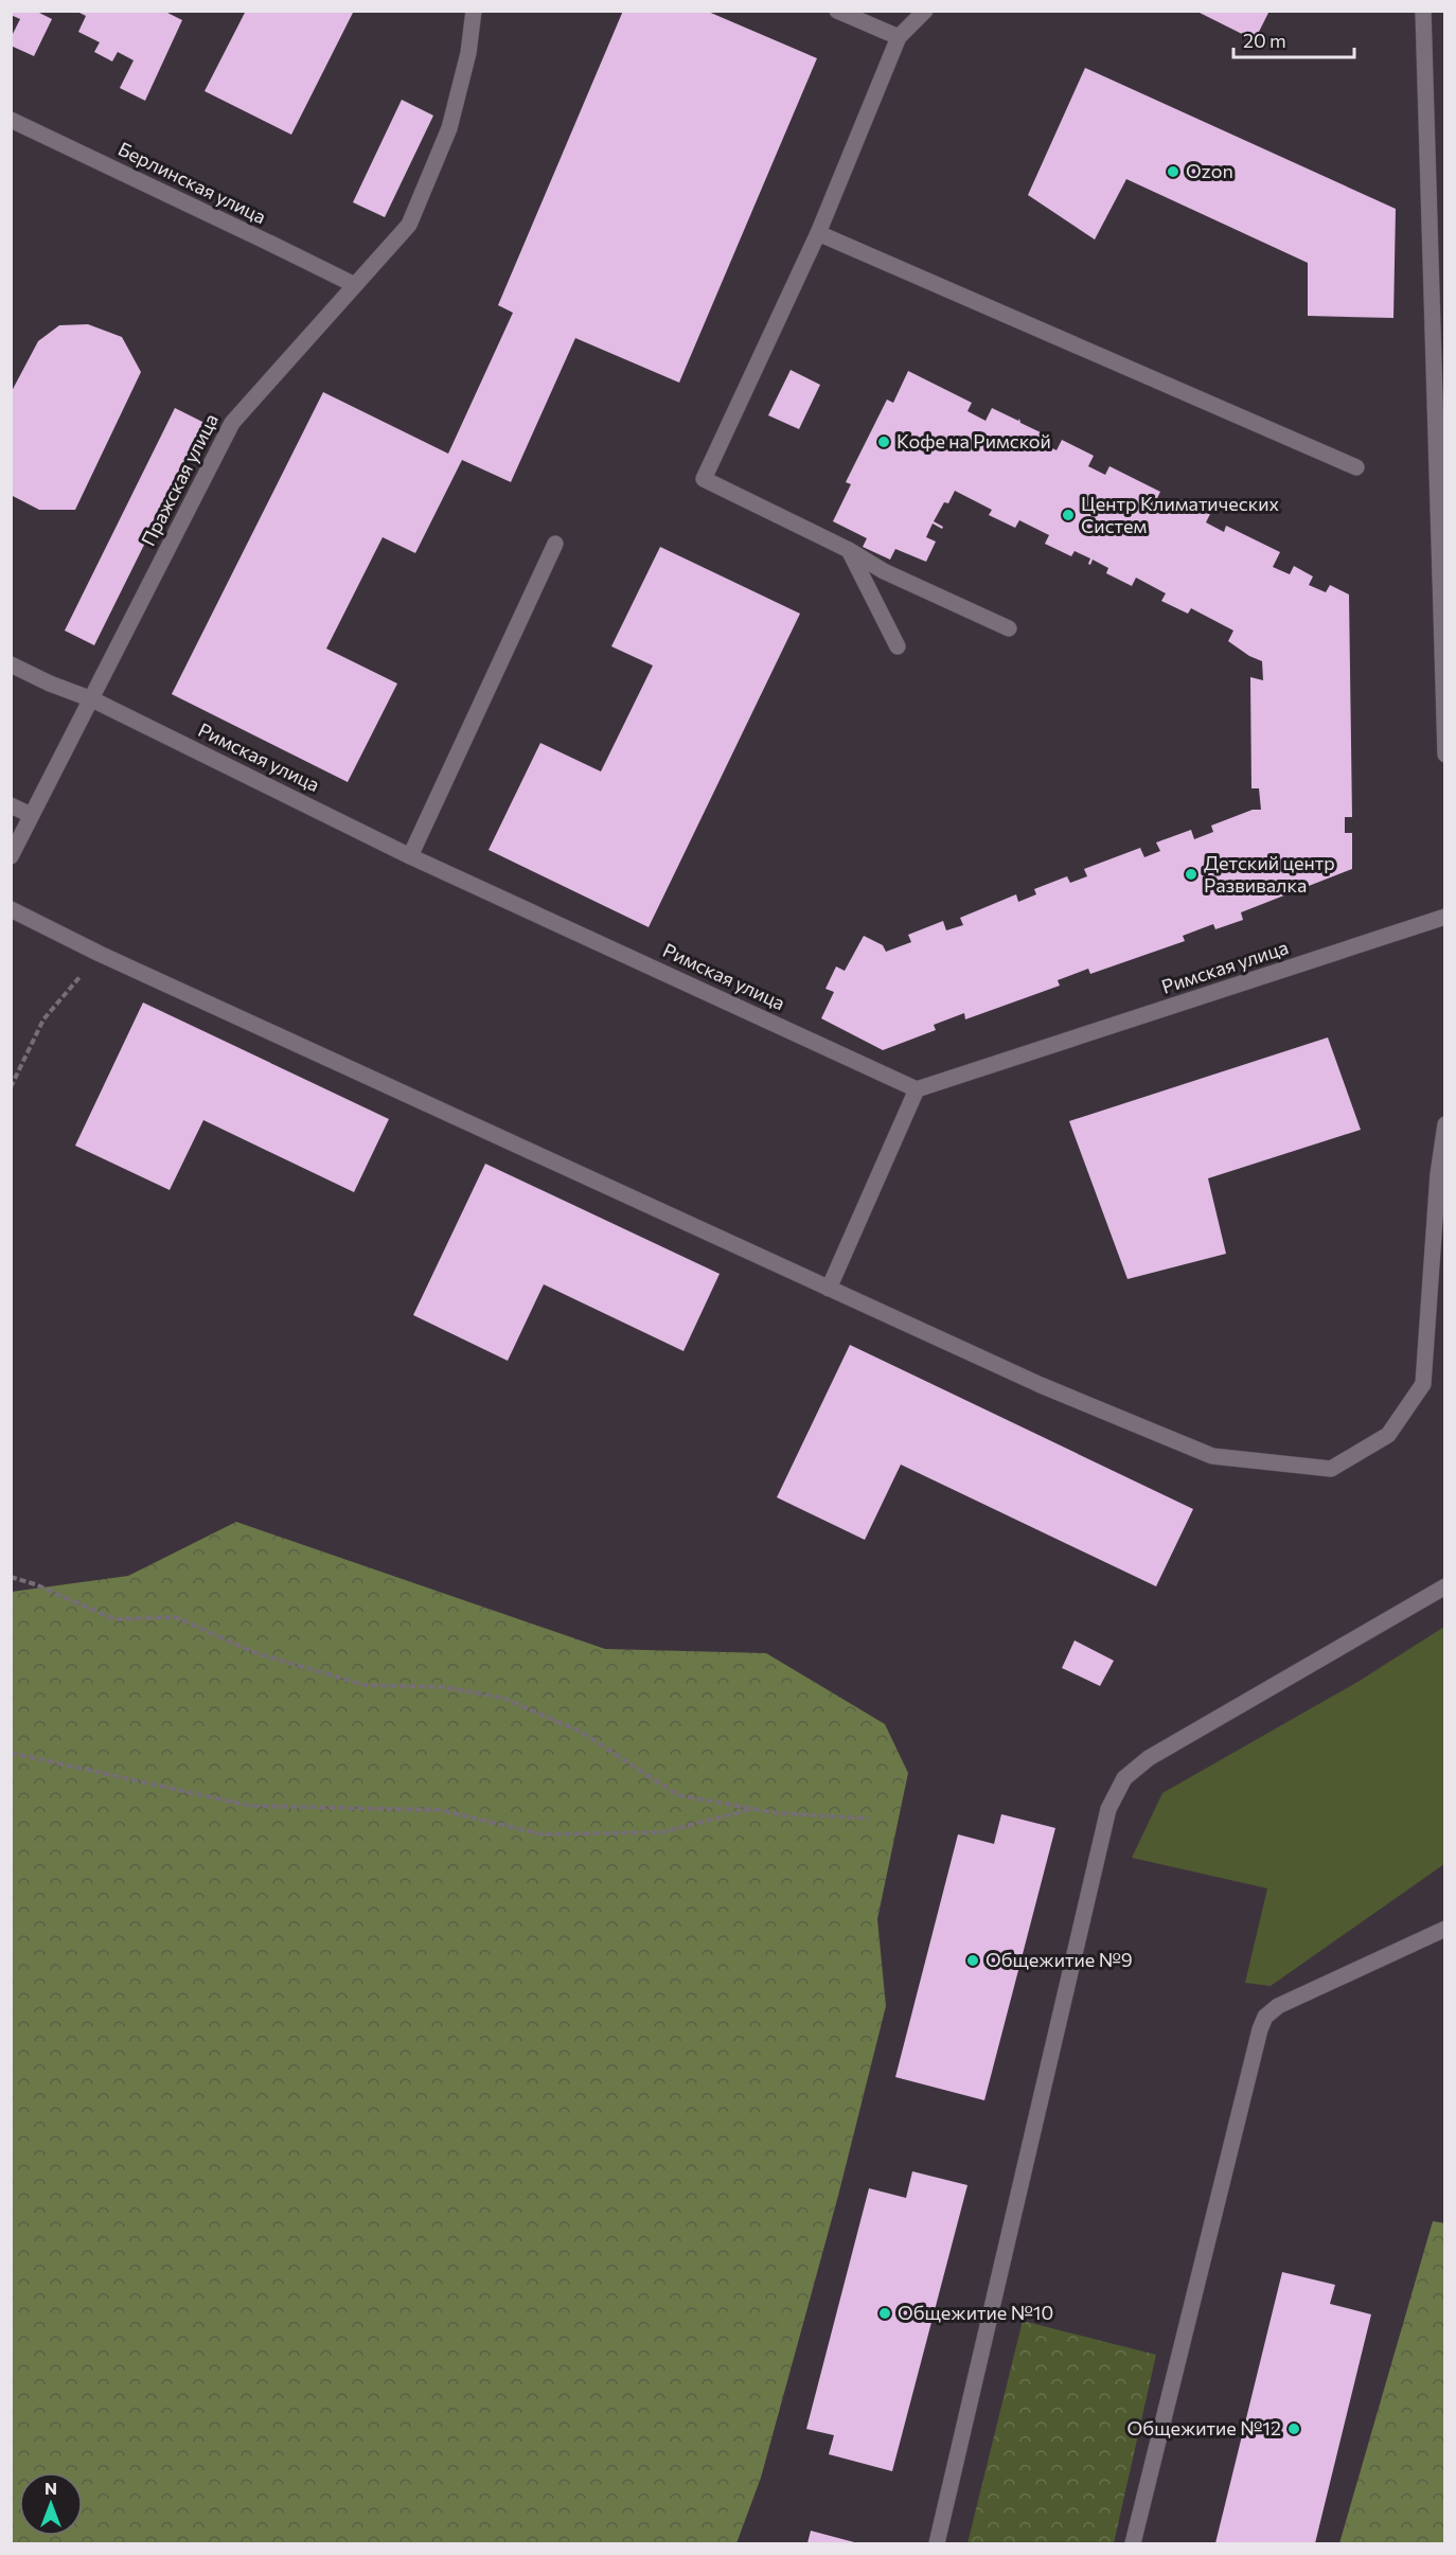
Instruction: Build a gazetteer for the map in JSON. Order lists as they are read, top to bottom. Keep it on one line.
{"streets":{"street":["Берлинская улица","Пражская улица","Римская улица"]},"crossings":[["Берлинская улица","Пражская улица"],["Пражская улица","Римская улица"]],"places":["Ozon","Кофе на Римской","Центр Климатических Систем","Детский центр Развивалка","Общежитие №9","Общежитие №10","Общежитие №12"],"scale_bar":"20 m","north":"top"}
